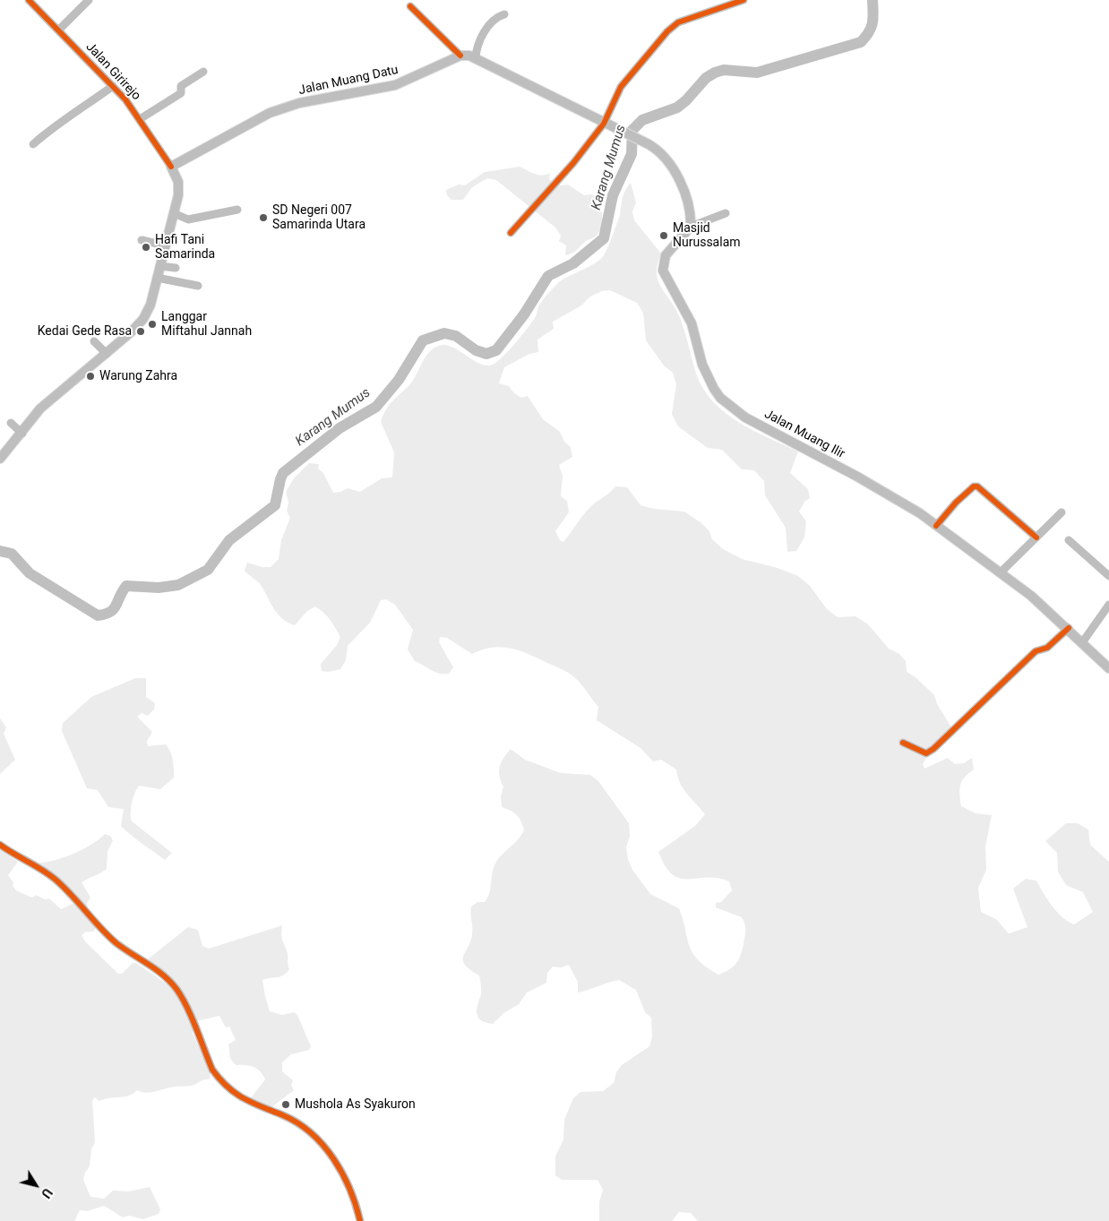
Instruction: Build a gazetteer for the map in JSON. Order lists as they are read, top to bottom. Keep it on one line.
{"streets":{"main road":["Jalan Girirejo","Jalan Muang Datu","Jalan Muang Ilir"]},"crossings":[["Jalan Girirejo","Jalan Muang Datu"]],"water":["Karang Mumus"],"places":["SD Negeri 007 Samarinda Utara","Masjid Nurussalam","Hafi Tani Samarinda","Langgar Miftahul Jannah","Kedai Gede Rasa","Warung Zahra","Mushola As Syakuron"],"north":"bottom right"}
